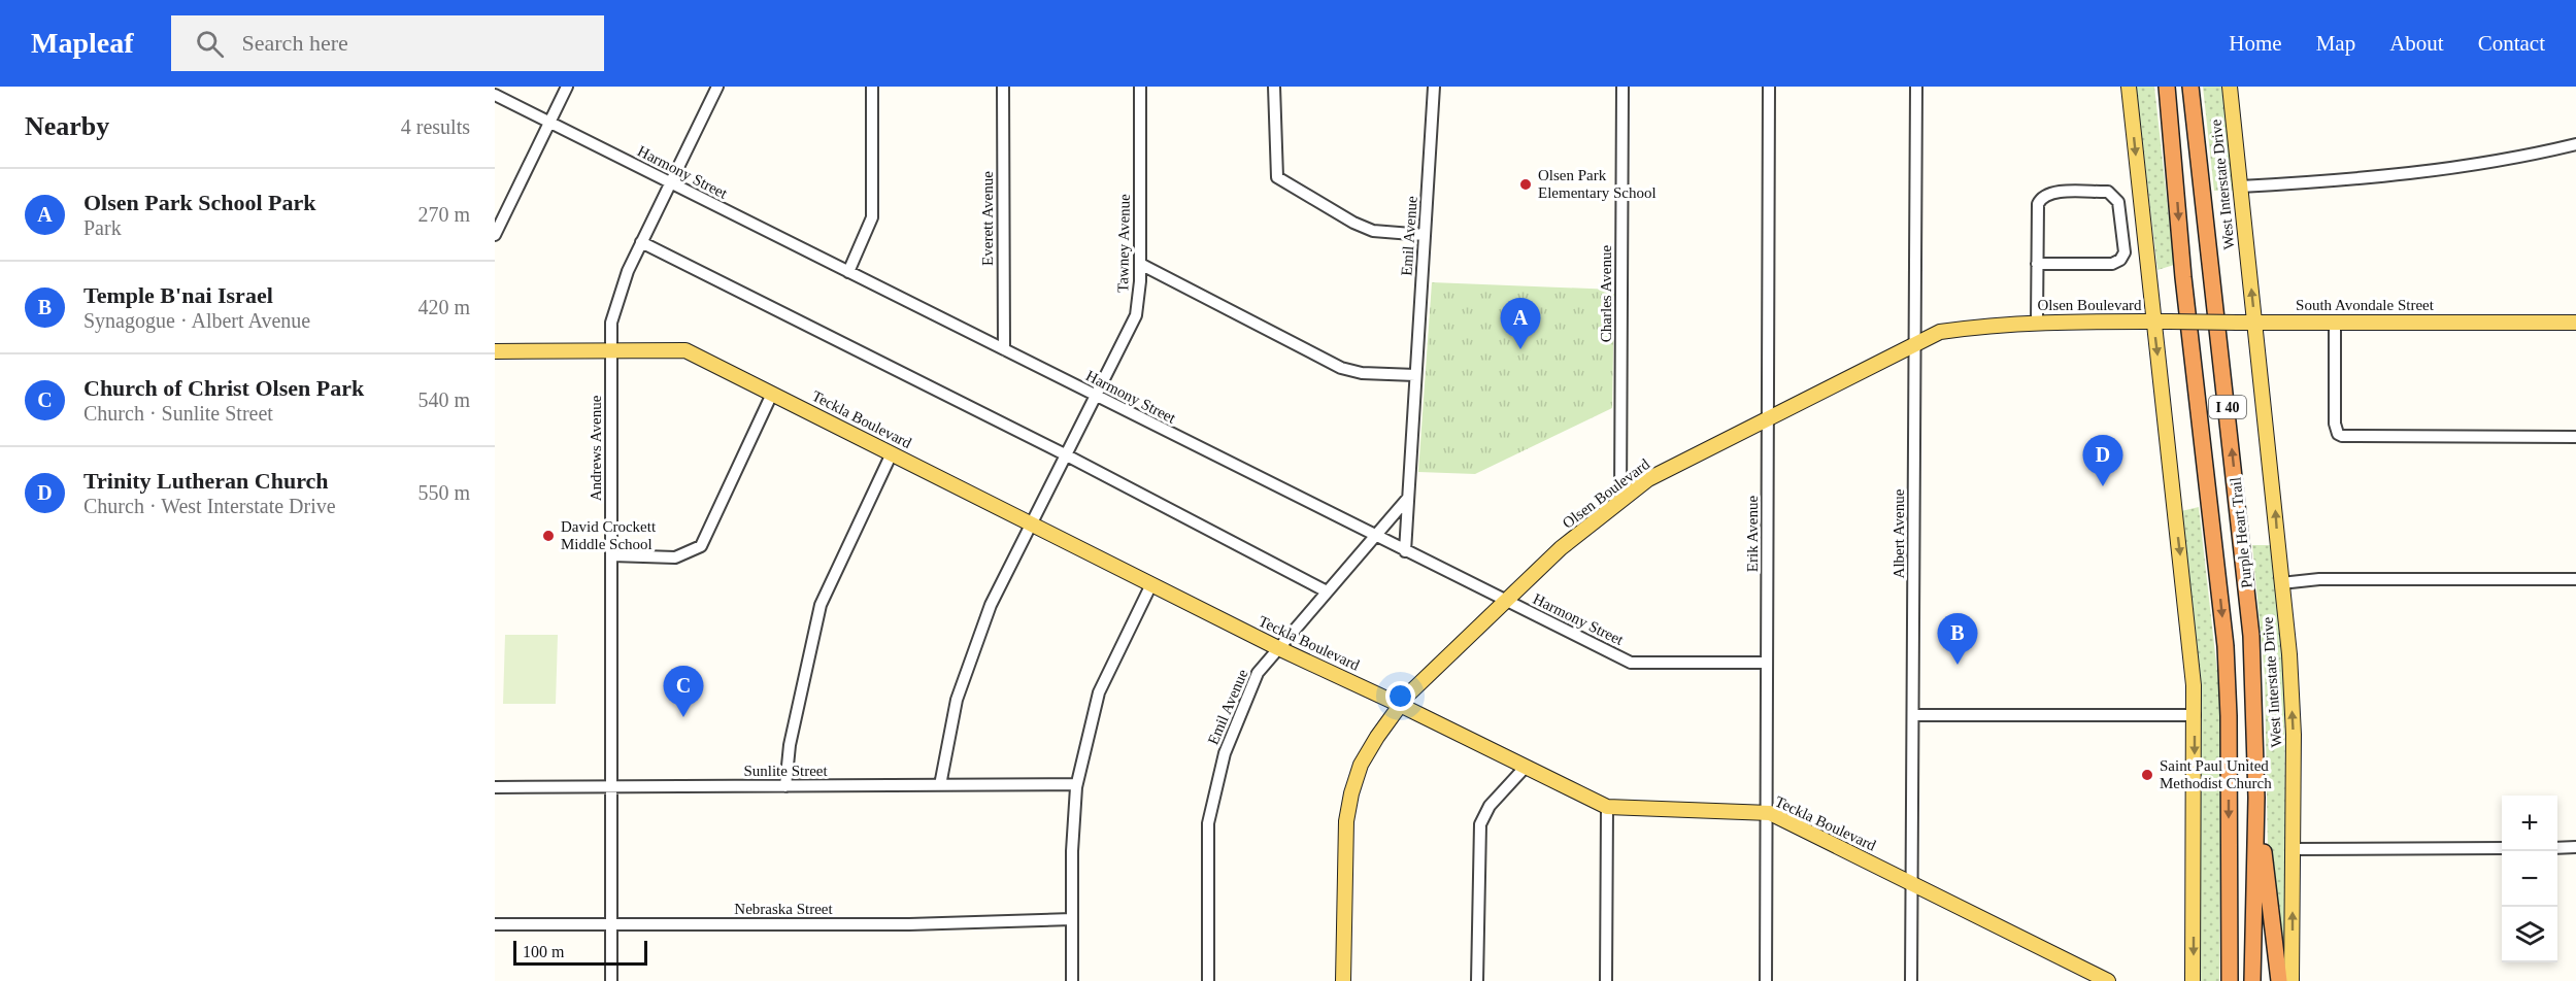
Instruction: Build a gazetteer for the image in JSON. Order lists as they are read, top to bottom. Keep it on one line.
{"streets":{"highway":["I 40","Purple Heart Trail"],"main road":["West Interstate Drive","Olsen Boulevard","South Avondale Street","Teckla Boulevard"],"street":["Harmony Street","Everett Avenue","Emil Avenue","Tawney Avenue","Charles Avenue","Andrews Avenue","Erik Avenue","Albert Avenue","Sunlite Street","Nebraska Street"]},"crossings":[["Harmony Street","Everett Avenue"],["Harmony Street","Emil Avenue"],["Harmony Street","Tawney Avenue"],["Harmony Street","Olsen Boulevard"],["Harmony Street","Andrews Avenue"],["Harmony Street","Erik Avenue"],["West Interstate Drive","South Avondale Street"],["Emil Avenue","Teckla Boulevard"],["Tawney Avenue","Teckla Boulevard"],["Tawney Avenue","Sunlite Street"],["Charles Avenue","Olsen Boulevard"],["Olsen Boulevard","South Avondale Street"],["Olsen Boulevard","Teckla Boulevard"],["Olsen Boulevard","Erik Avenue"],["Olsen Boulevard","Albert Avenue"],["Teckla Boulevard","Andrews Avenue"],["Teckla Boulevard","Erik Avenue"],["Teckla Boulevard","Albert Avenue"],["Andrews Avenue","Sunlite Street"],["Andrews Avenue","Nebraska Street"]],"places":["Olsen Park Elementary School","David Crockett Middle School","Saint Paul United Methodist Church"],"scale_bar":"100 m","page":{"header":"Mapleaf","search":"Search here","nav":["Home","Map","About","Contact"],"heading":["Nearby","4 results"],"list":[{"mark":"A","name":"Olsen Park School Park","note":"Park","value":"270 m"},{"mark":"B","name":"Temple B'nai Israel","note":"Synagogue · Albert Avenue","value":"420 m"},{"mark":"C","name":"Church of Christ Olsen Park","note":"Church · Sunlite Street","value":"540 m"},{"mark":"D","name":"Trinity Lutheran Church","note":"Church · West Interstate Drive","value":"550 m"}],"pins":["A","D","B","C"],"map_buttons":["+","−"],"scale":"100 m"}}
